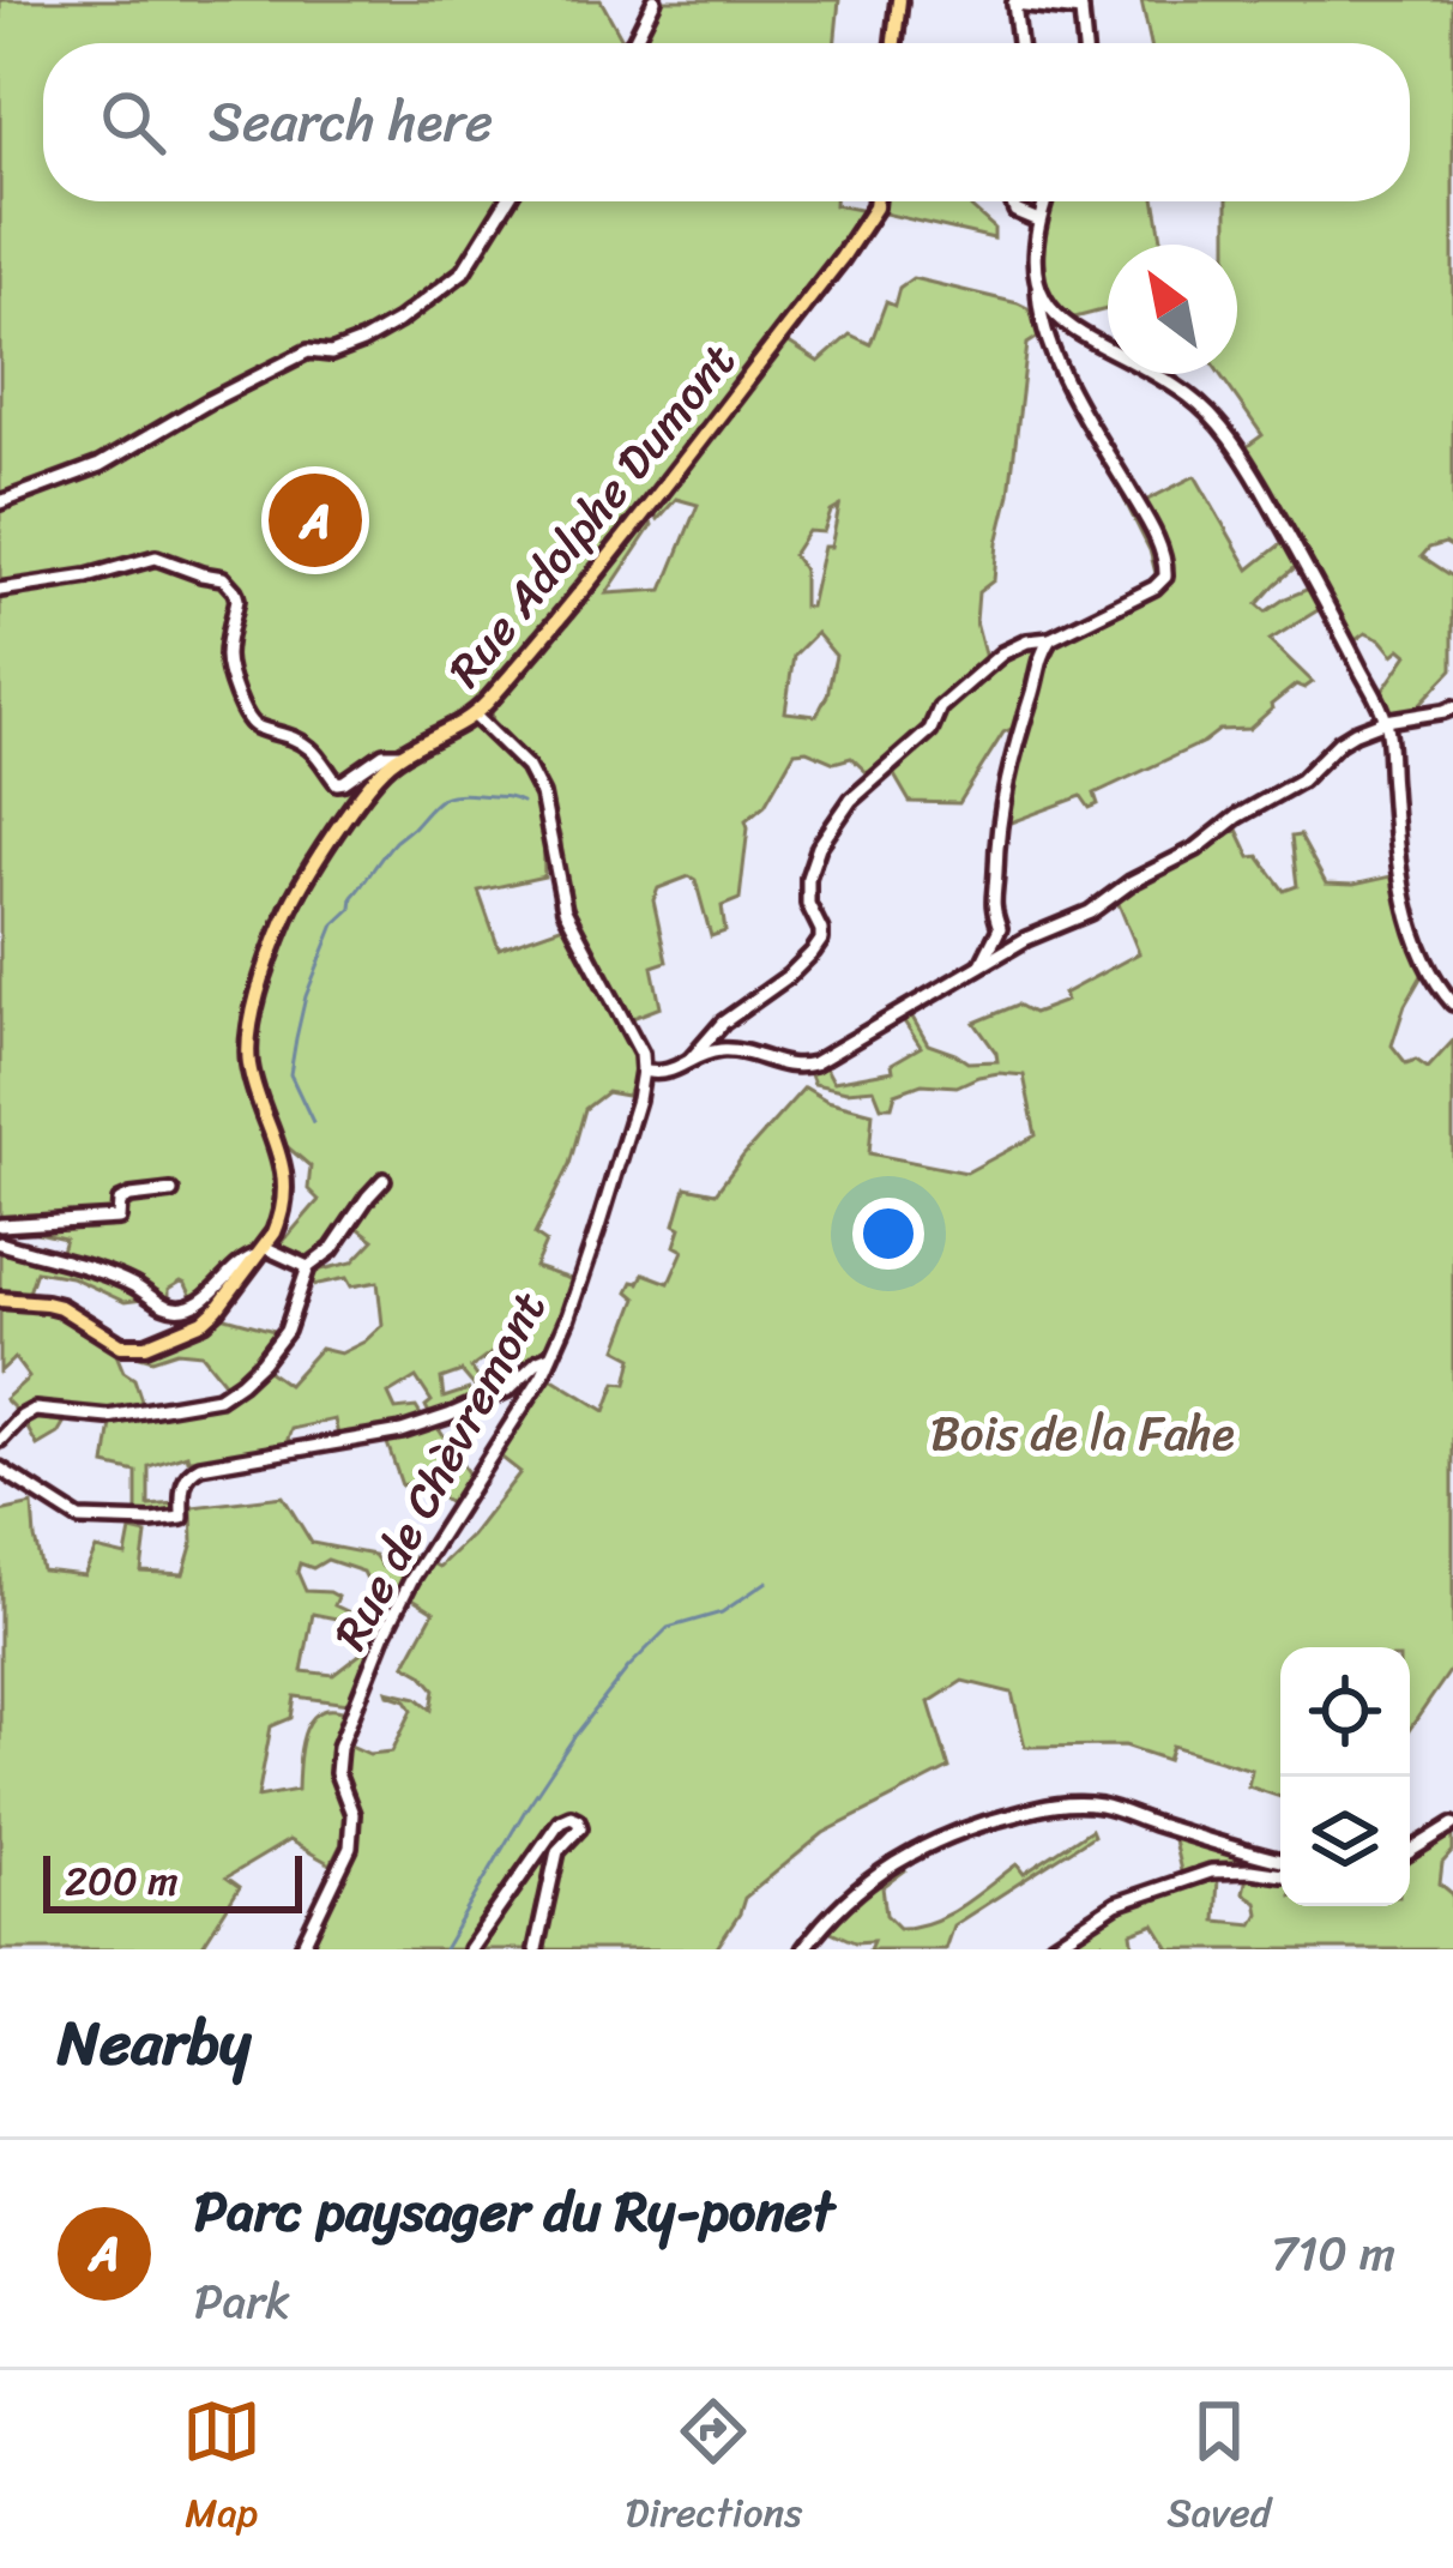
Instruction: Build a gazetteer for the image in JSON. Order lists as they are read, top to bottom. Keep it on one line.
{"streets":{"main road":["Rue Adolphe Dumont"],"street":["Rue de Chèvremont"]},"parks":["Bois de la Fahe"],"scale_bar":"200 m","north":"top left","page":{"search":"Search here","pins":"A","scale":"200 m","heading":"Nearby","list":[{"mark":"A","name":"Parc paysager du Ry-ponet","note":"Park","value":"710 m"}],"nav":["Map","Directions","Saved"]}}
